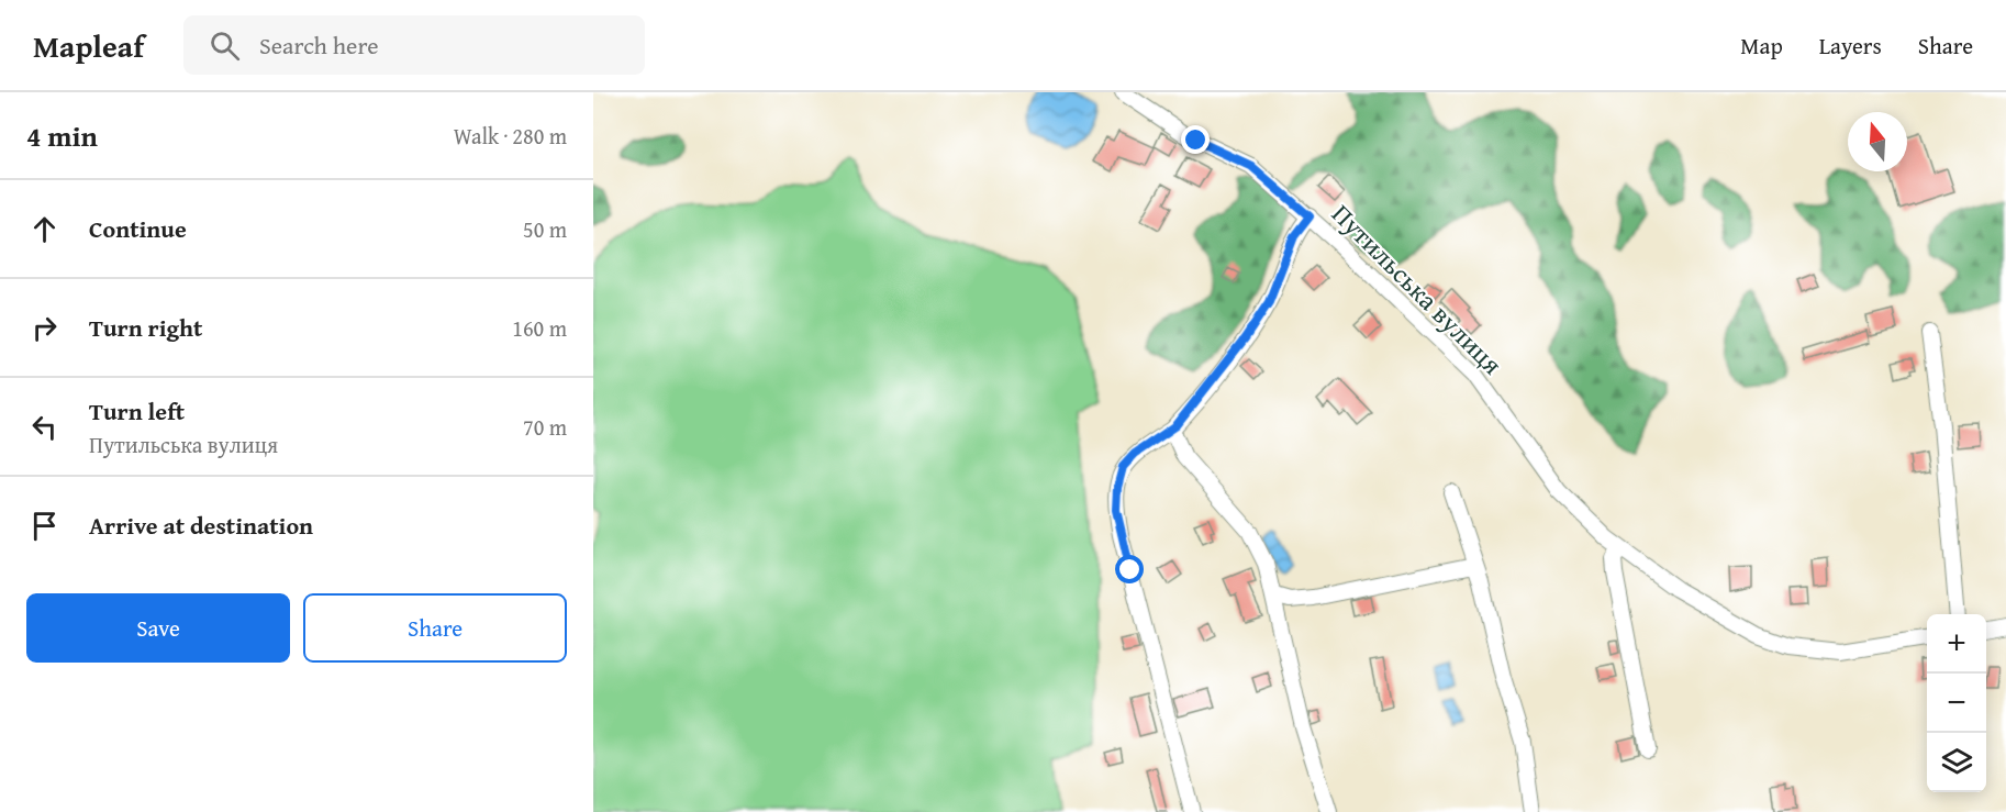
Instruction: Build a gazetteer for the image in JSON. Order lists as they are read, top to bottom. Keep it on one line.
{"streets":{"street":["Путильська вулиця"]},"north":"top","page":{"header":"Mapleaf","search":"Search here","nav":["Map","Layers","Share"],"heading":["4 min","Walk · 280 m"],"list":[["Continue","50 m"],["Turn right","160 m"],["Turn left","Путильська вулиця","70 m"],"Arrive at destination"],"buttons":["Save","Share"],"map_buttons":["+","−"]}}
